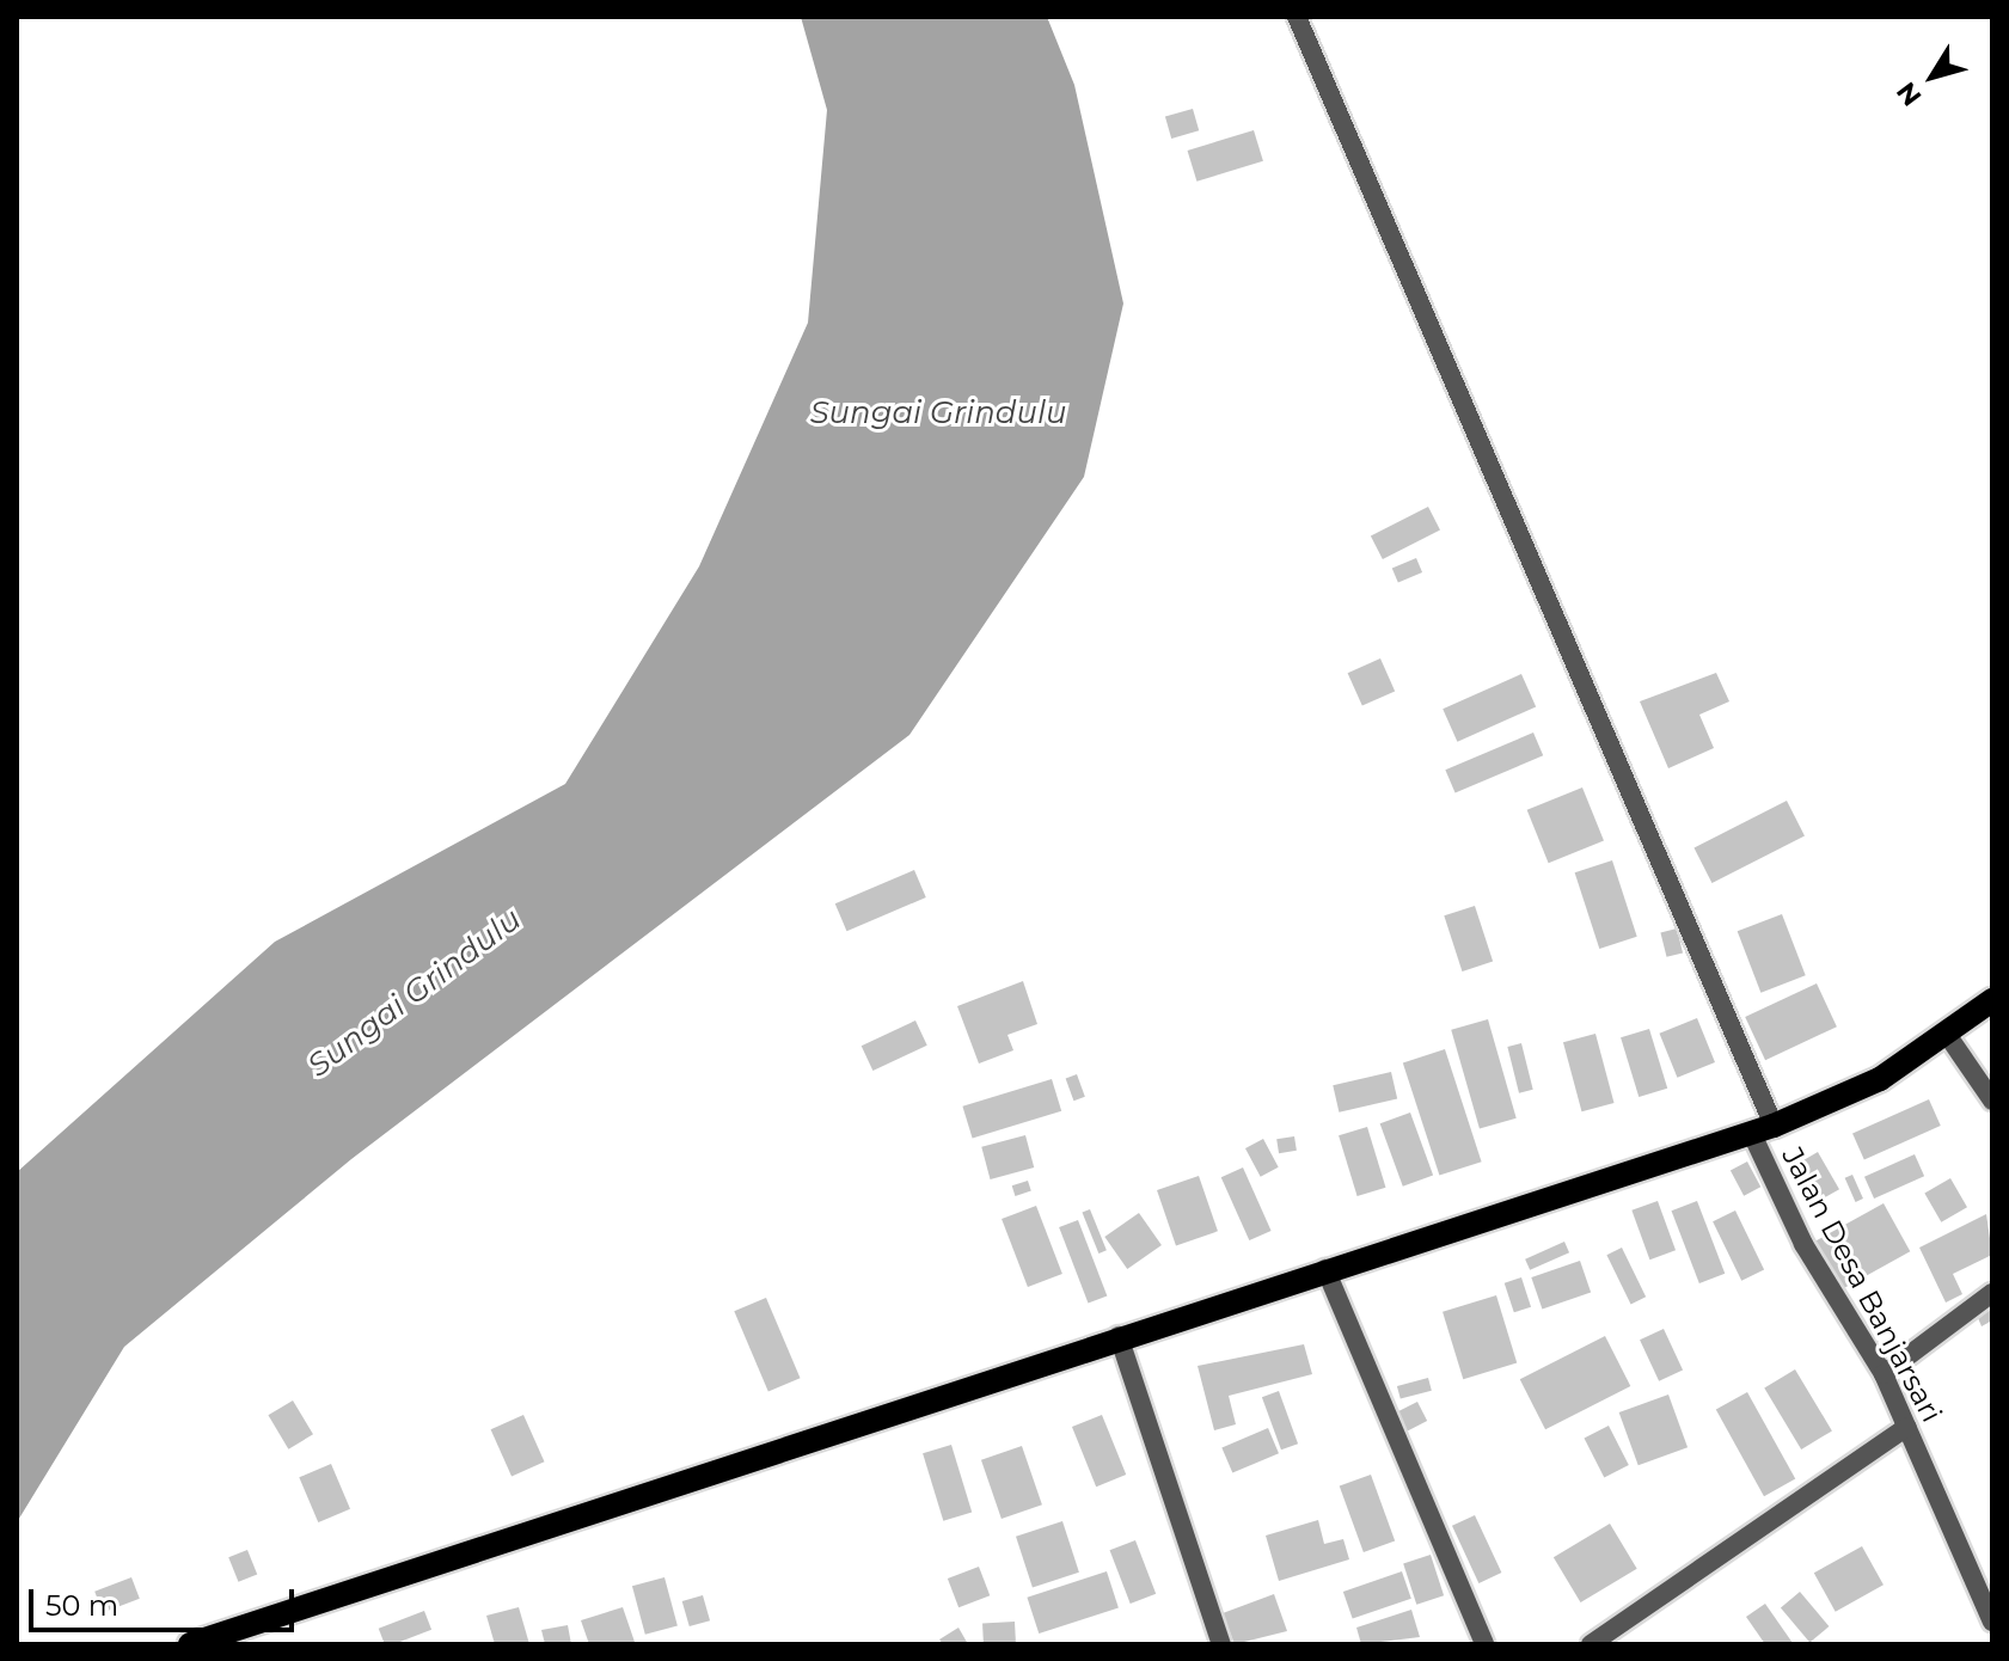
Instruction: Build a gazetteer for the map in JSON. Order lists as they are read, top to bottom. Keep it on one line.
{"streets":{"street":["Jalan Desa Banjarsari"]},"water":["Sungai Grindulu"],"scale_bar":"50 m","north":"bottom left"}
